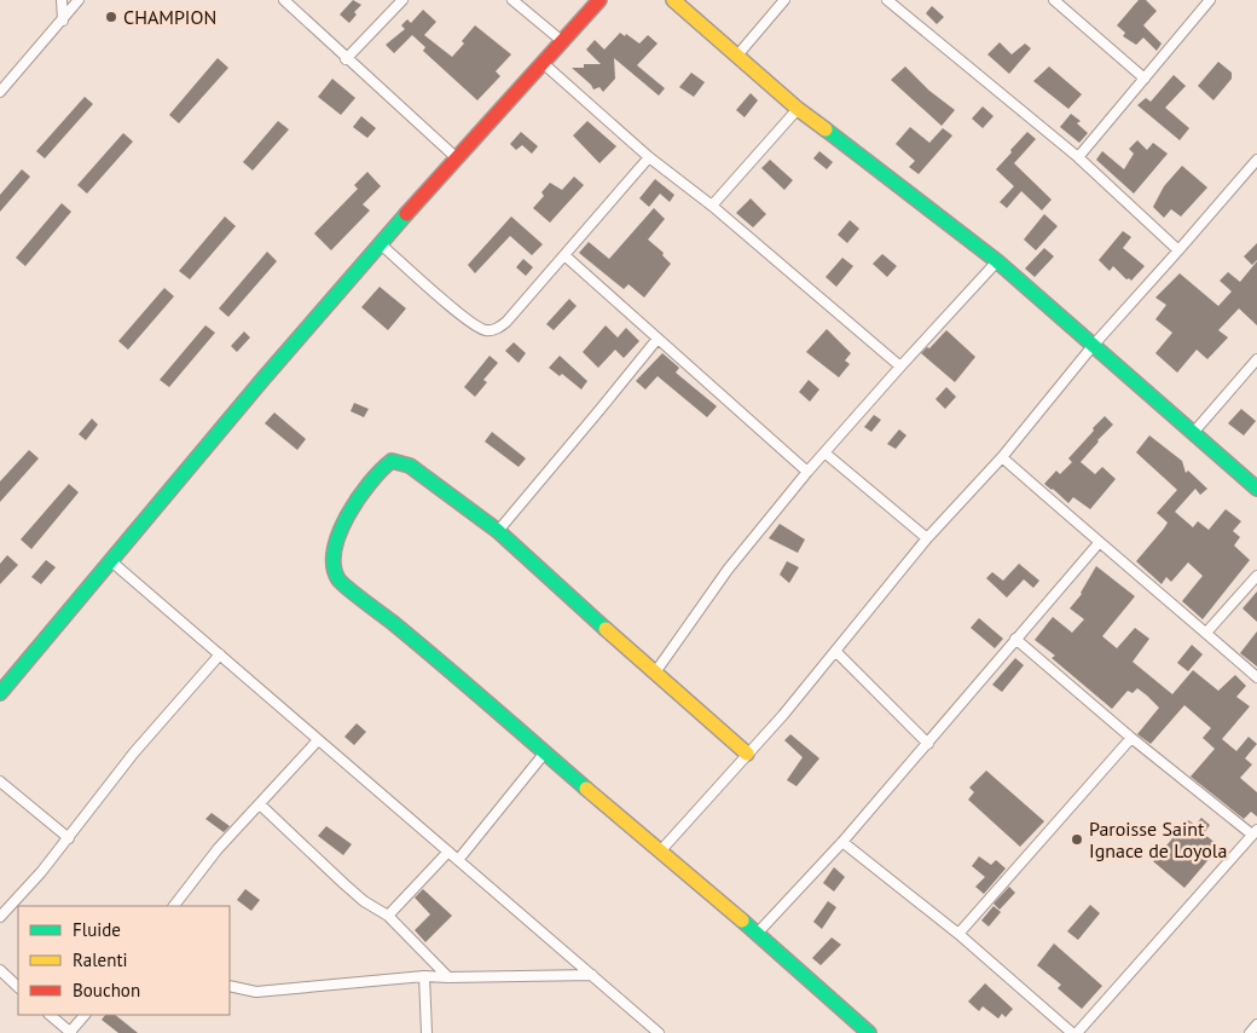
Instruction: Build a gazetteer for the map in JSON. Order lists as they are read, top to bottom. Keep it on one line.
{"places":["CHAMPION","Paroisse Saint Ignace de Loyola"],"legend":["Fluide","Ralenti","Bouchon"]}
